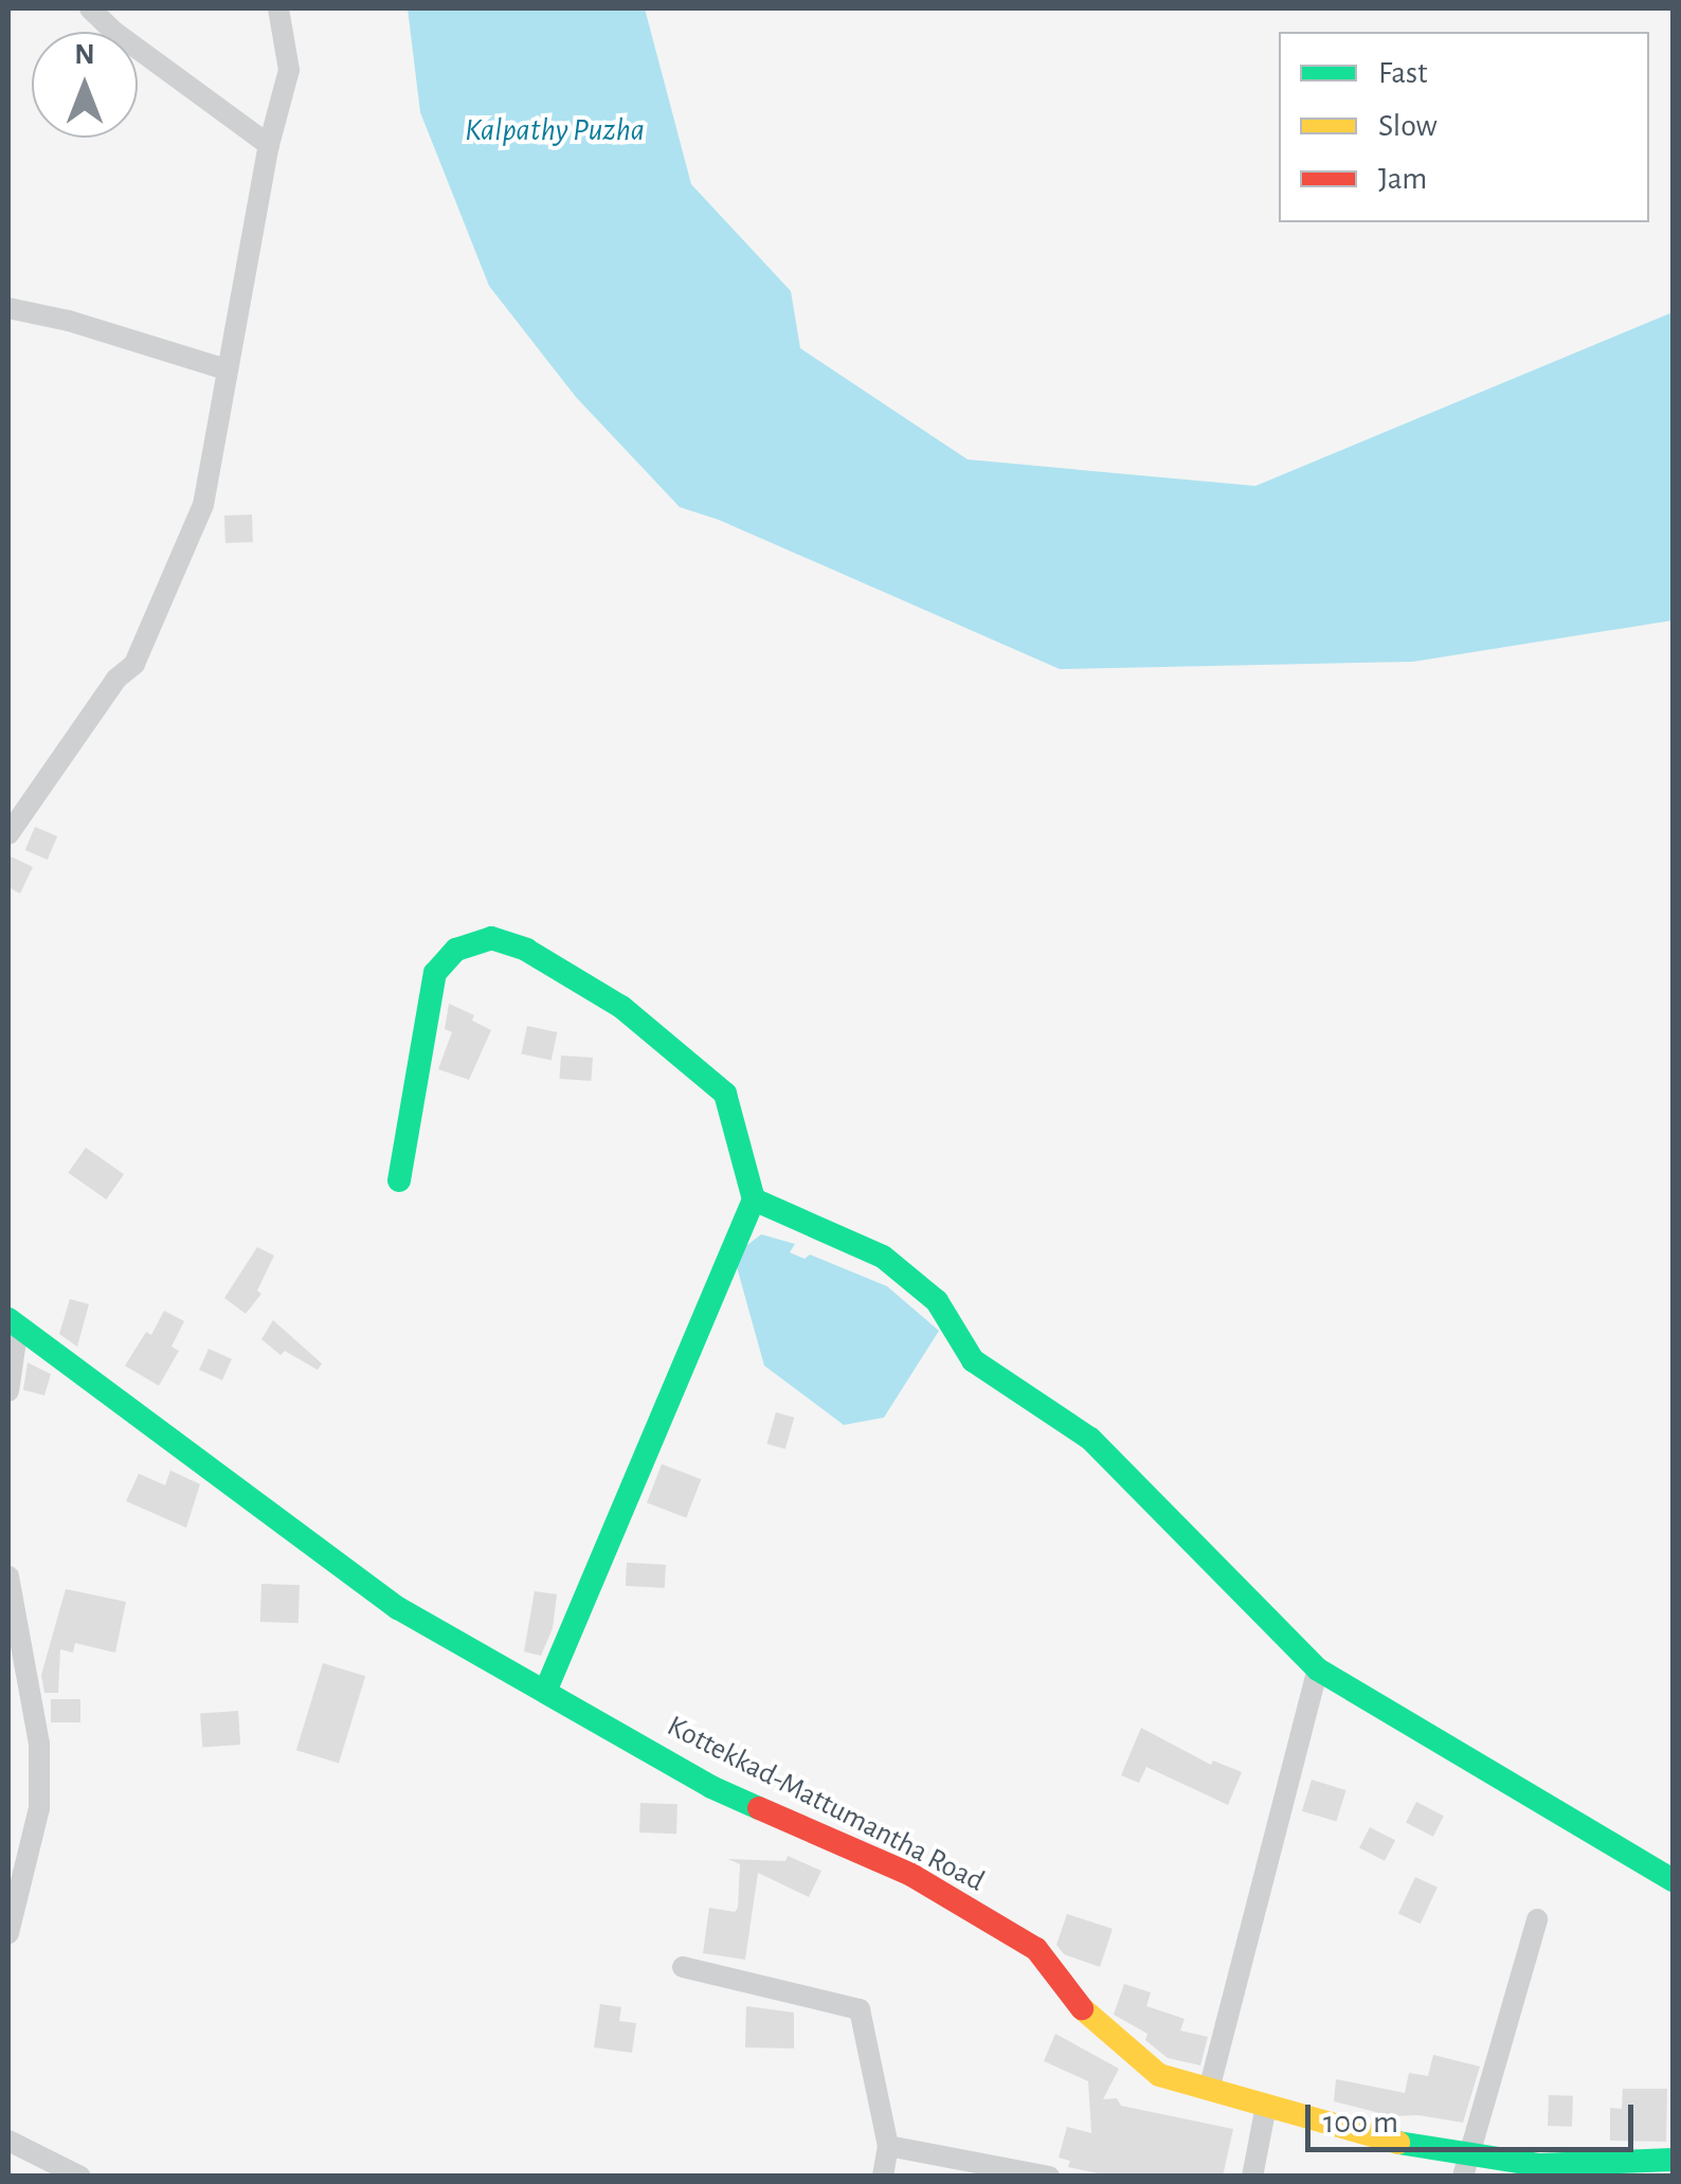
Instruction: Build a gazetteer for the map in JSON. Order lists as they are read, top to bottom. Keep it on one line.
{"streets":{"street":["Kottekkad-Mattumantha Road"]},"water":["Kalpathy Puzha"],"legend":["Fast","Slow","Jam"],"scale_bar":"100 m","north":"top"}
